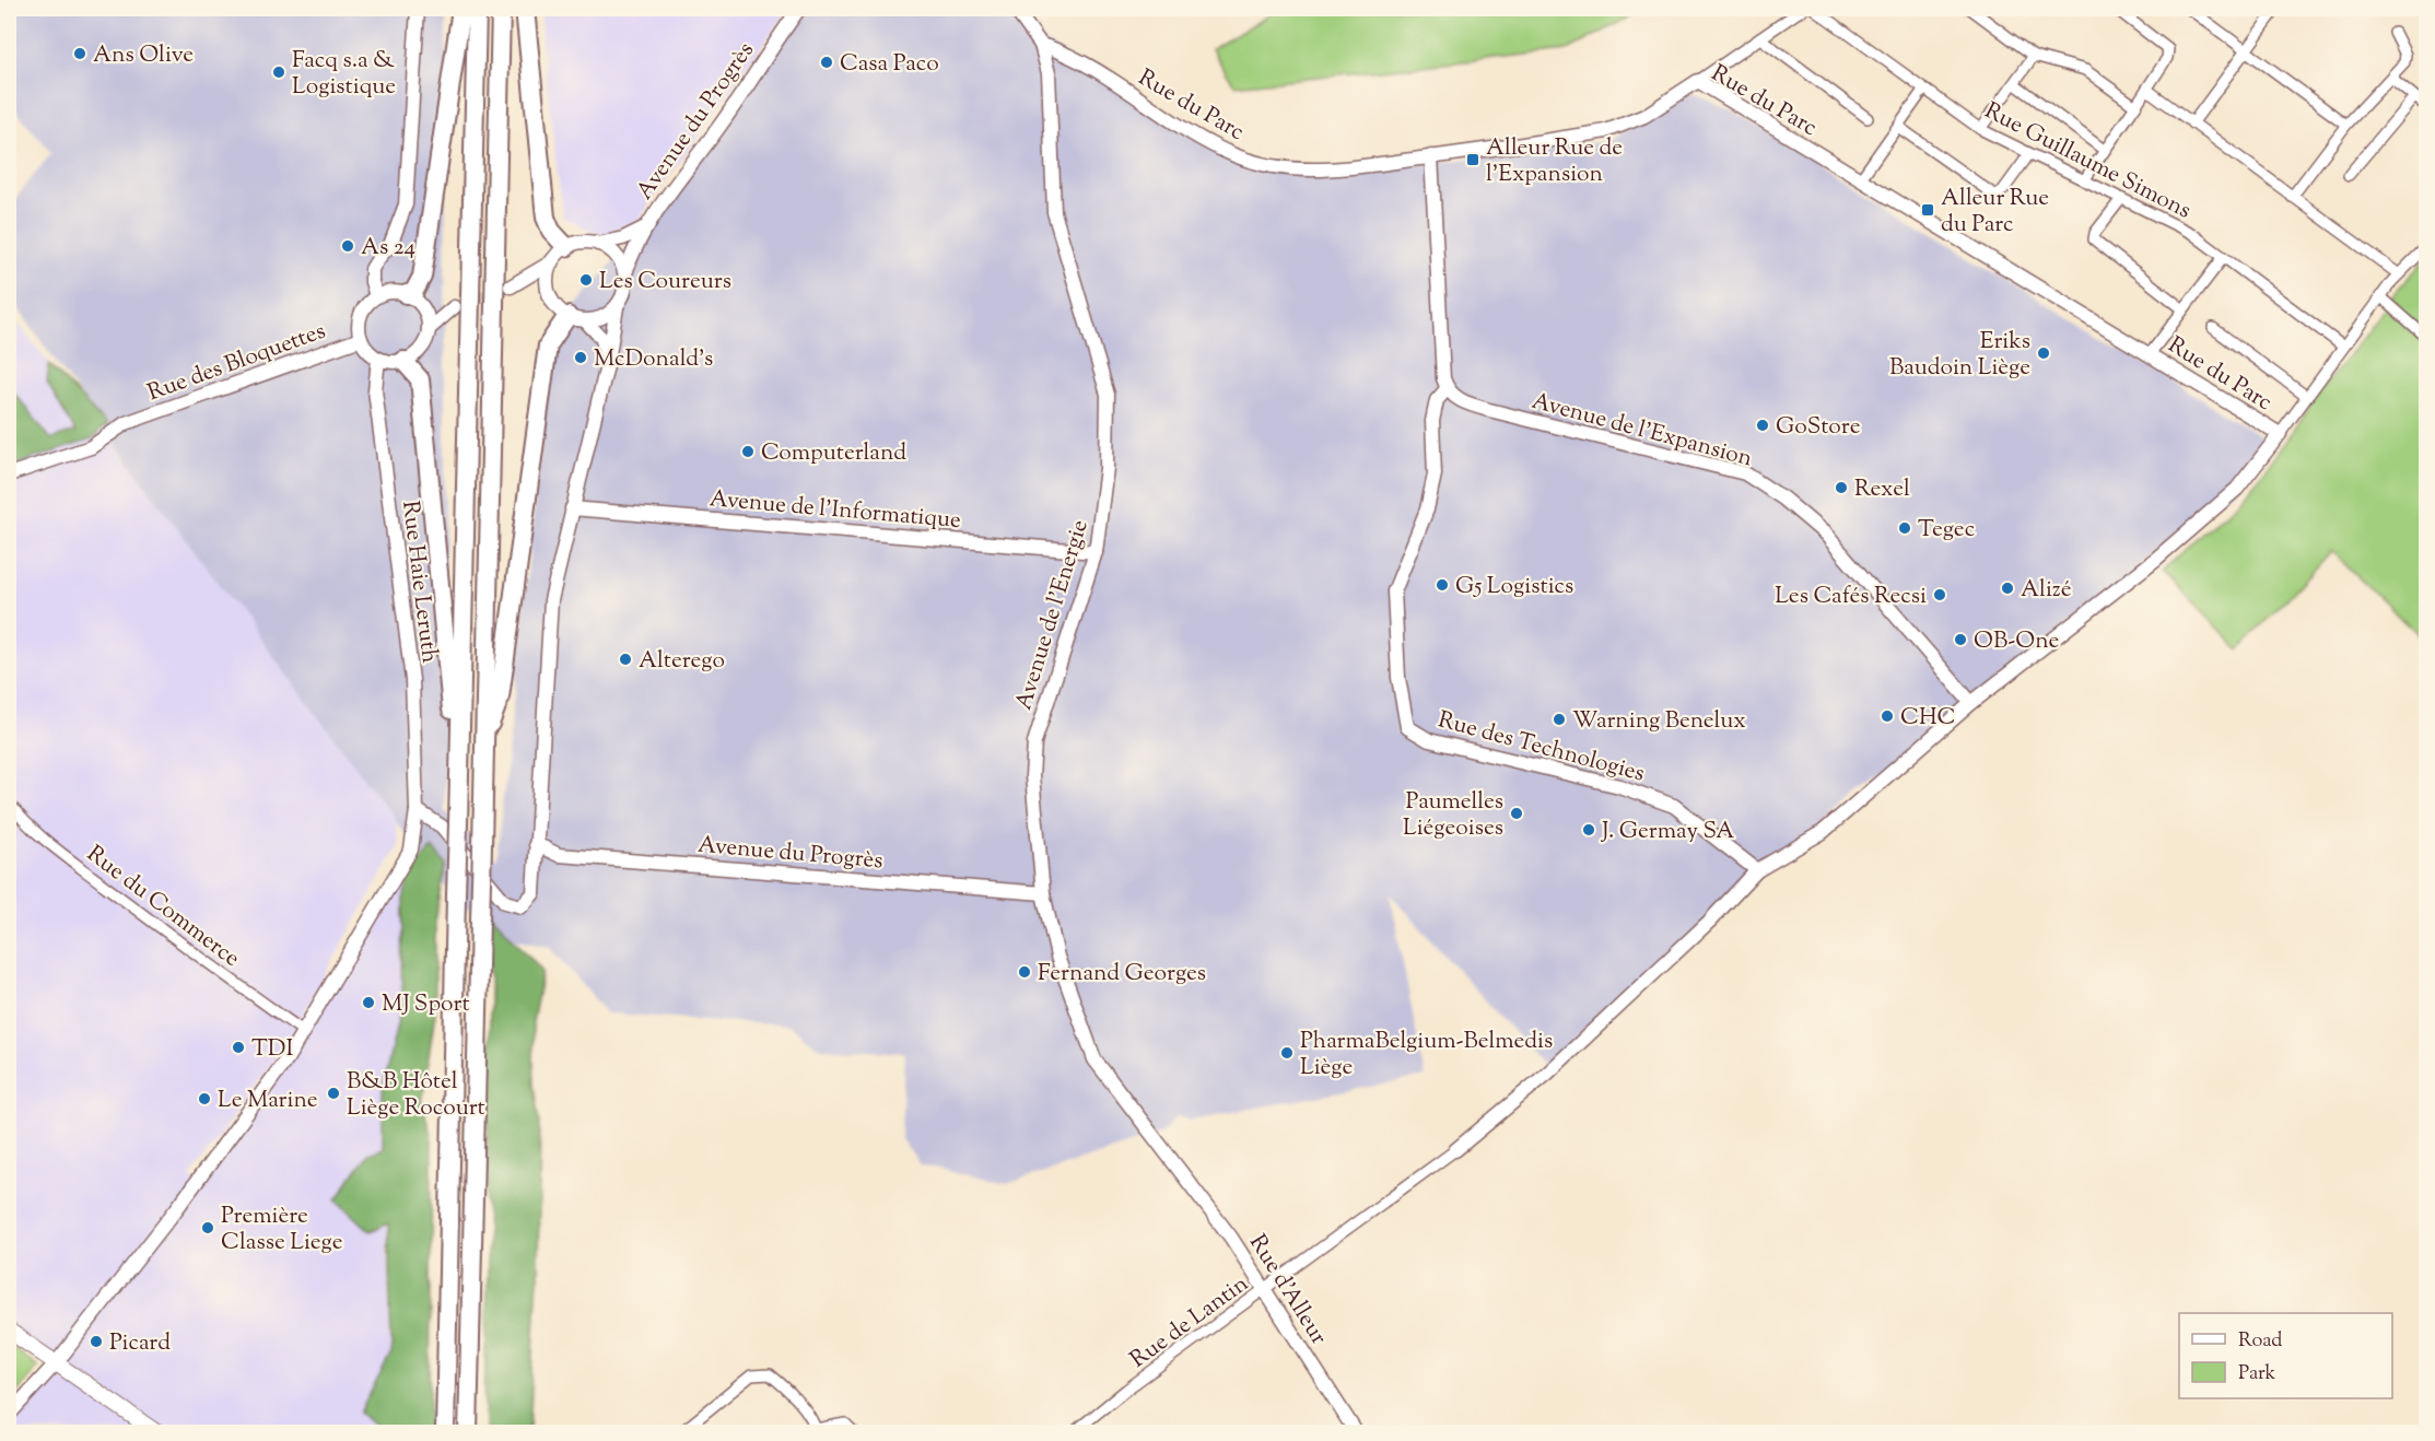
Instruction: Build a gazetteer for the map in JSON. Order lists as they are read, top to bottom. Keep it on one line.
{"streets":{"street":["Rue du Parc","Avenue du Progrès","Rue Guillaume Simons","Rue des Bloquettes","Avenue de l'Expansion","Avenue de l'Informatique","Rue Haie Leruth","Avenue de l'Energie","Rue des Technologies","Rue du Commerce","Rue d'Alleur","Rue de Lantin"]},"crossings":[["Rue du Parc","Avenue de l'Energie"],["Avenue du Progrès","Avenue de l'Energie"],["Rue des Bloquettes","Rue Haie Leruth"],["Avenue de l'Expansion","Rue des Technologies"],["Avenue de l'Informatique","Avenue de l'Energie"],["Rue Haie Leruth","Rue du Commerce"],["Avenue de l'Energie","Rue d'Alleur"],["Rue d'Alleur","Rue de Lantin"]],"places":{"other":["Ans Olive","Casa Paco","Facq s.a & Logistique","As 24","Les Coureurs","Eriks Baudoin Liège","McDonald's","GoStore","Computerland","Rexel","Tegec","G5 Logistics","Alizé","Les Cafés Recsi","OB-One","Alterego","CHC","Warning Benelux","Paumelles Liégeoises","J. Germay SA","Fernand Georges","MJ Sport","TDI","PharmaBelgium-Belmedis Liège","B&B Hôtel Liège Rocourt","Le Marine","Première Classe Liege","Picard"],"transit":["Alleur Rue de l'Expansion","Alleur Rue du Parc"]},"legend":["Road","Park"]}
